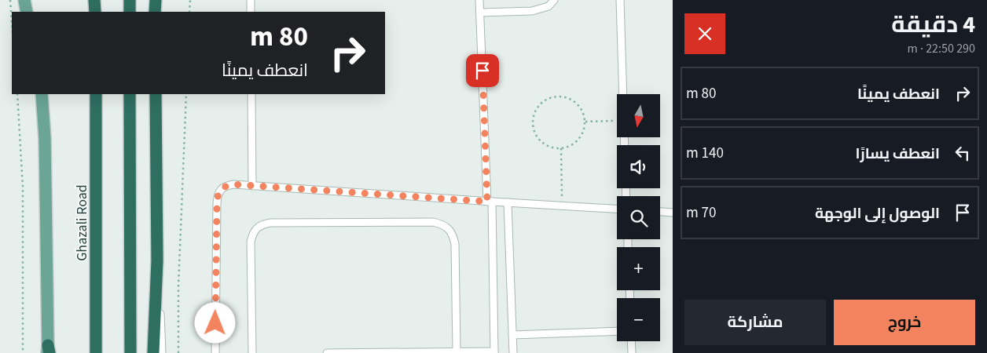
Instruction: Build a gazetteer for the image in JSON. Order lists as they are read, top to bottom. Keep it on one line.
{"streets":{"highway":["Ghazali Road"]},"north":"bottom","page":{"heading":["4 دقيقة","290 m · 22:50"],"turn":["80 m","انعطف يمينًا"],"list":[{"name":"انعطف يمينًا","value":"80 m"},{"name":"انعطف يسارًا","value":"140 m"},{"name":"الوصول إلى الوجهة","value":"70 m"}],"map_buttons":["+","−"],"buttons":["خروج","مشاركة"]}}
